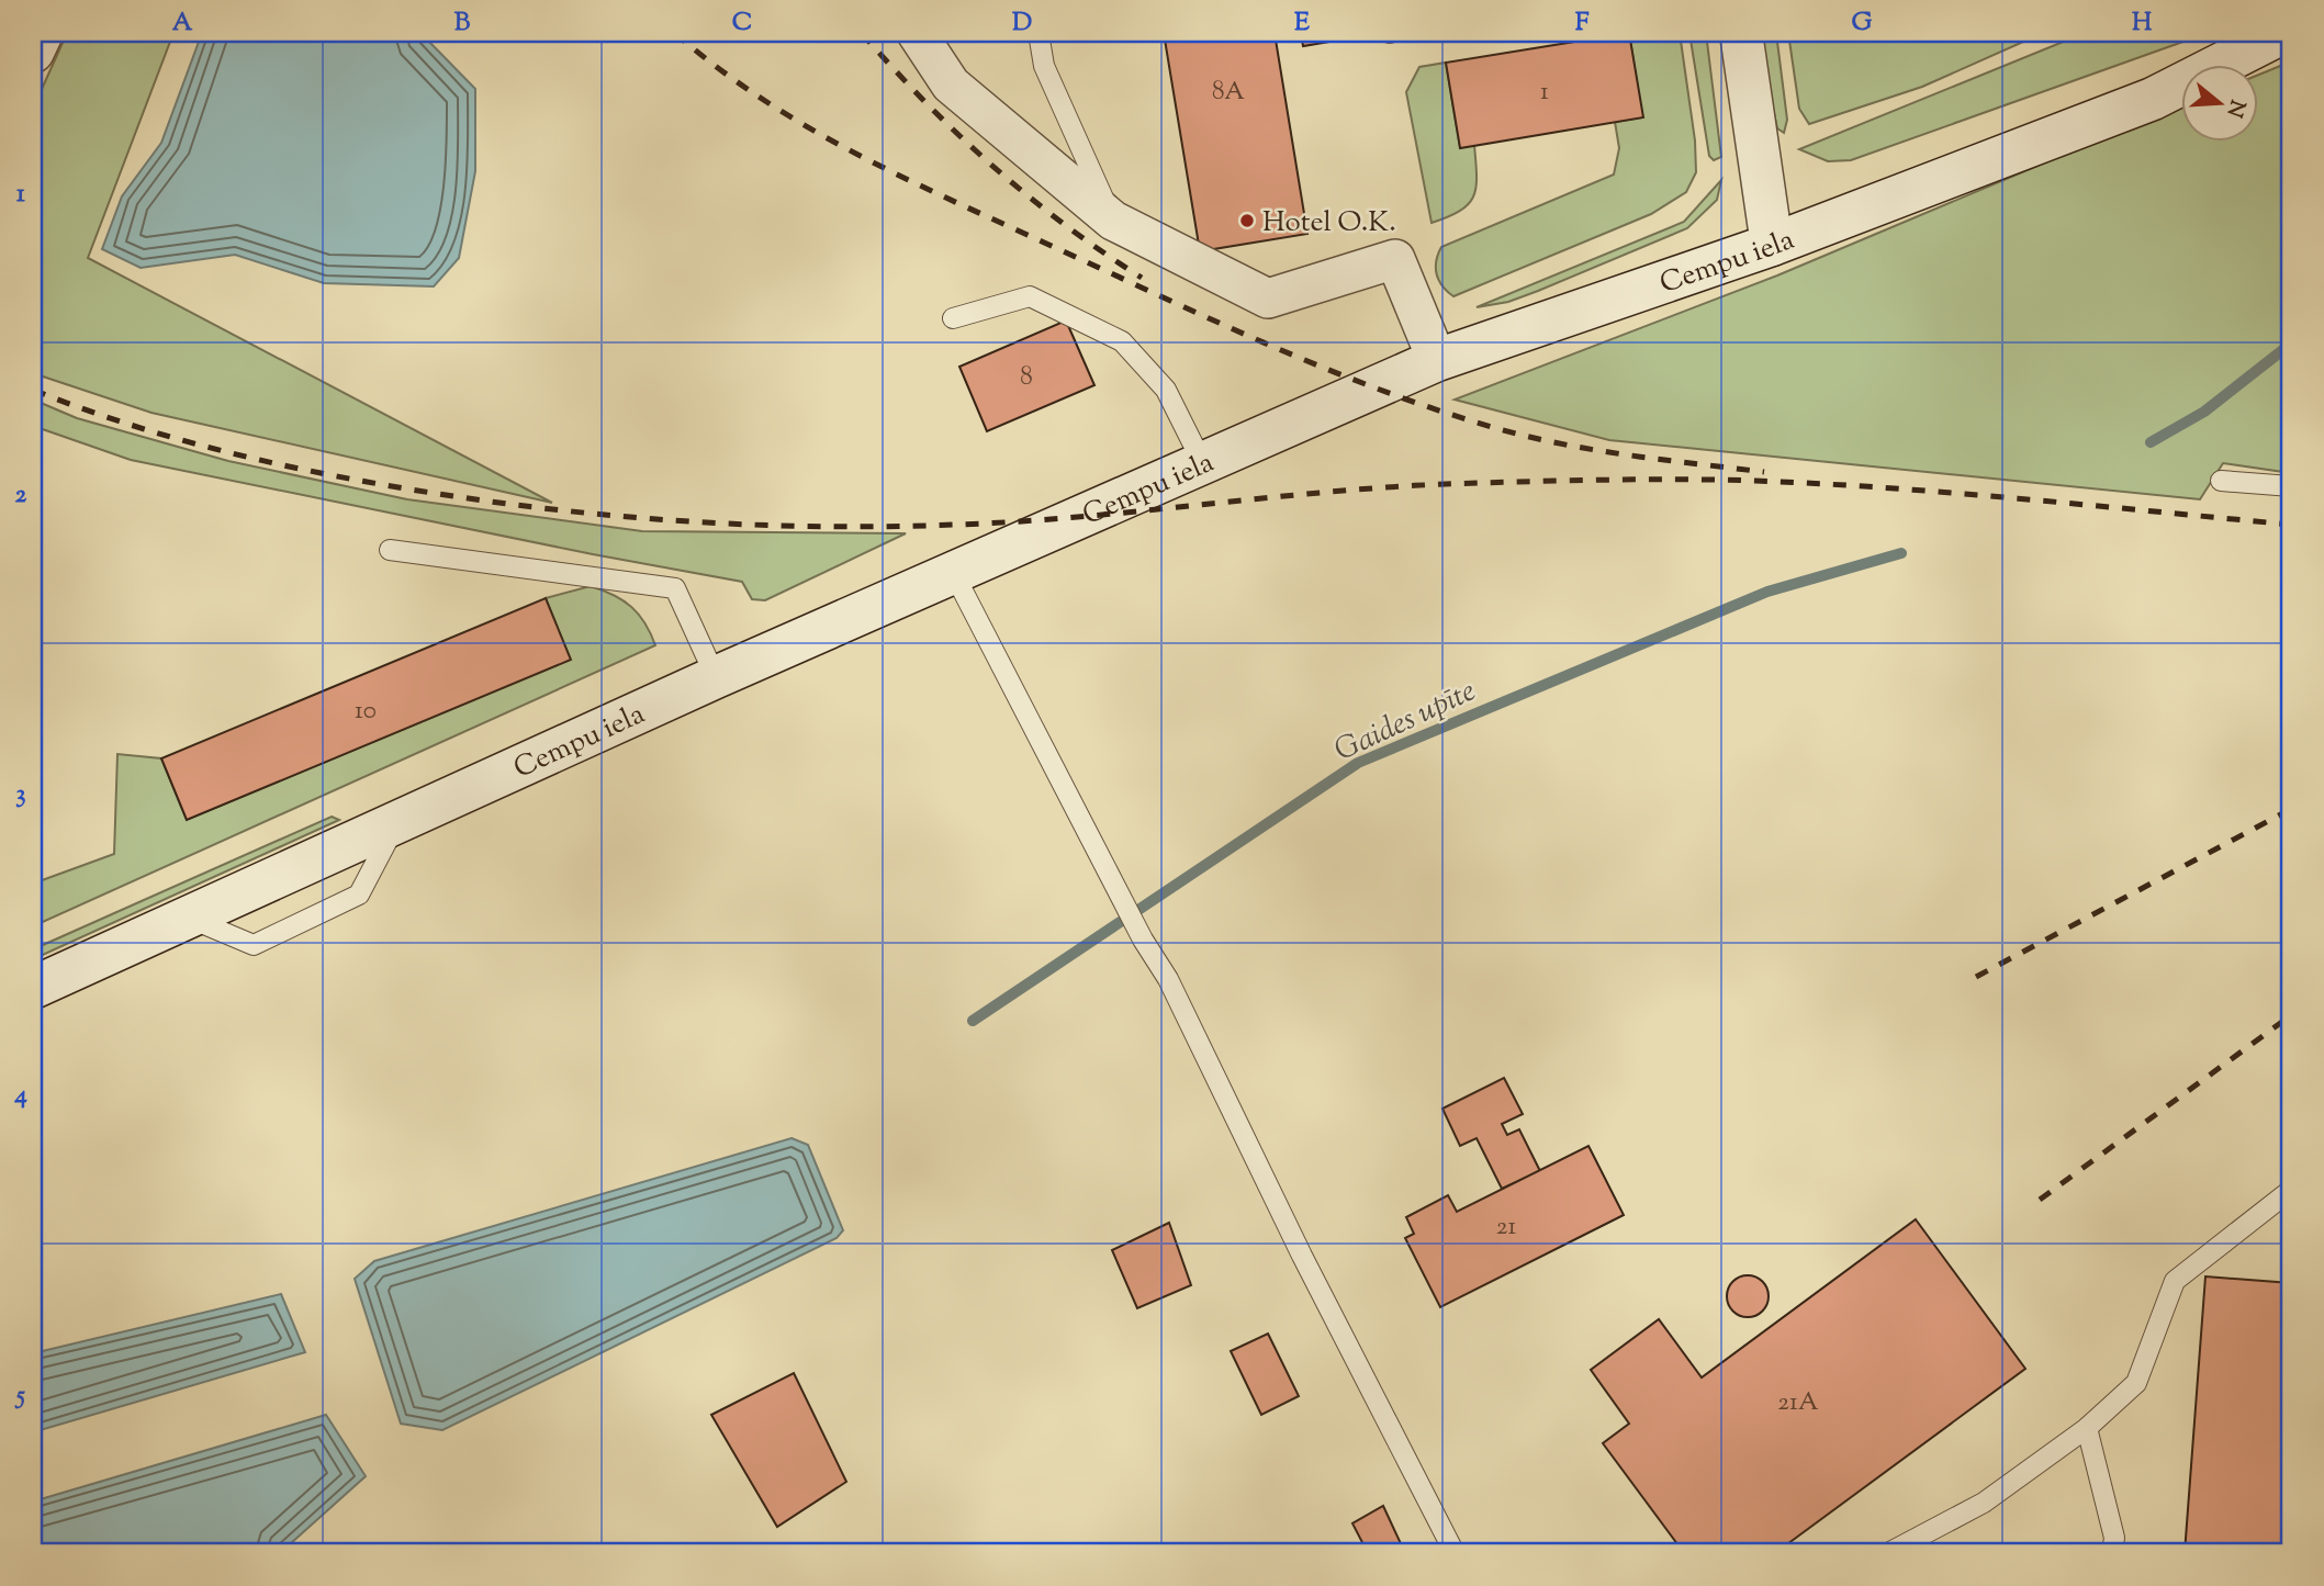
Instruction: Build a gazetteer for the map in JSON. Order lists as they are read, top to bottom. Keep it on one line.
{"streets":{"main road":["Cempu iela"]},"water":["Gaides upīte"],"places":["Hotel O.K."],"house_numbers":["8A","1","8","10","21","21A"],"north":"right","grid":{"columns":["A","B","C","D","E","F","G","H"],"rows":["1","2","3","4","5"]}}
